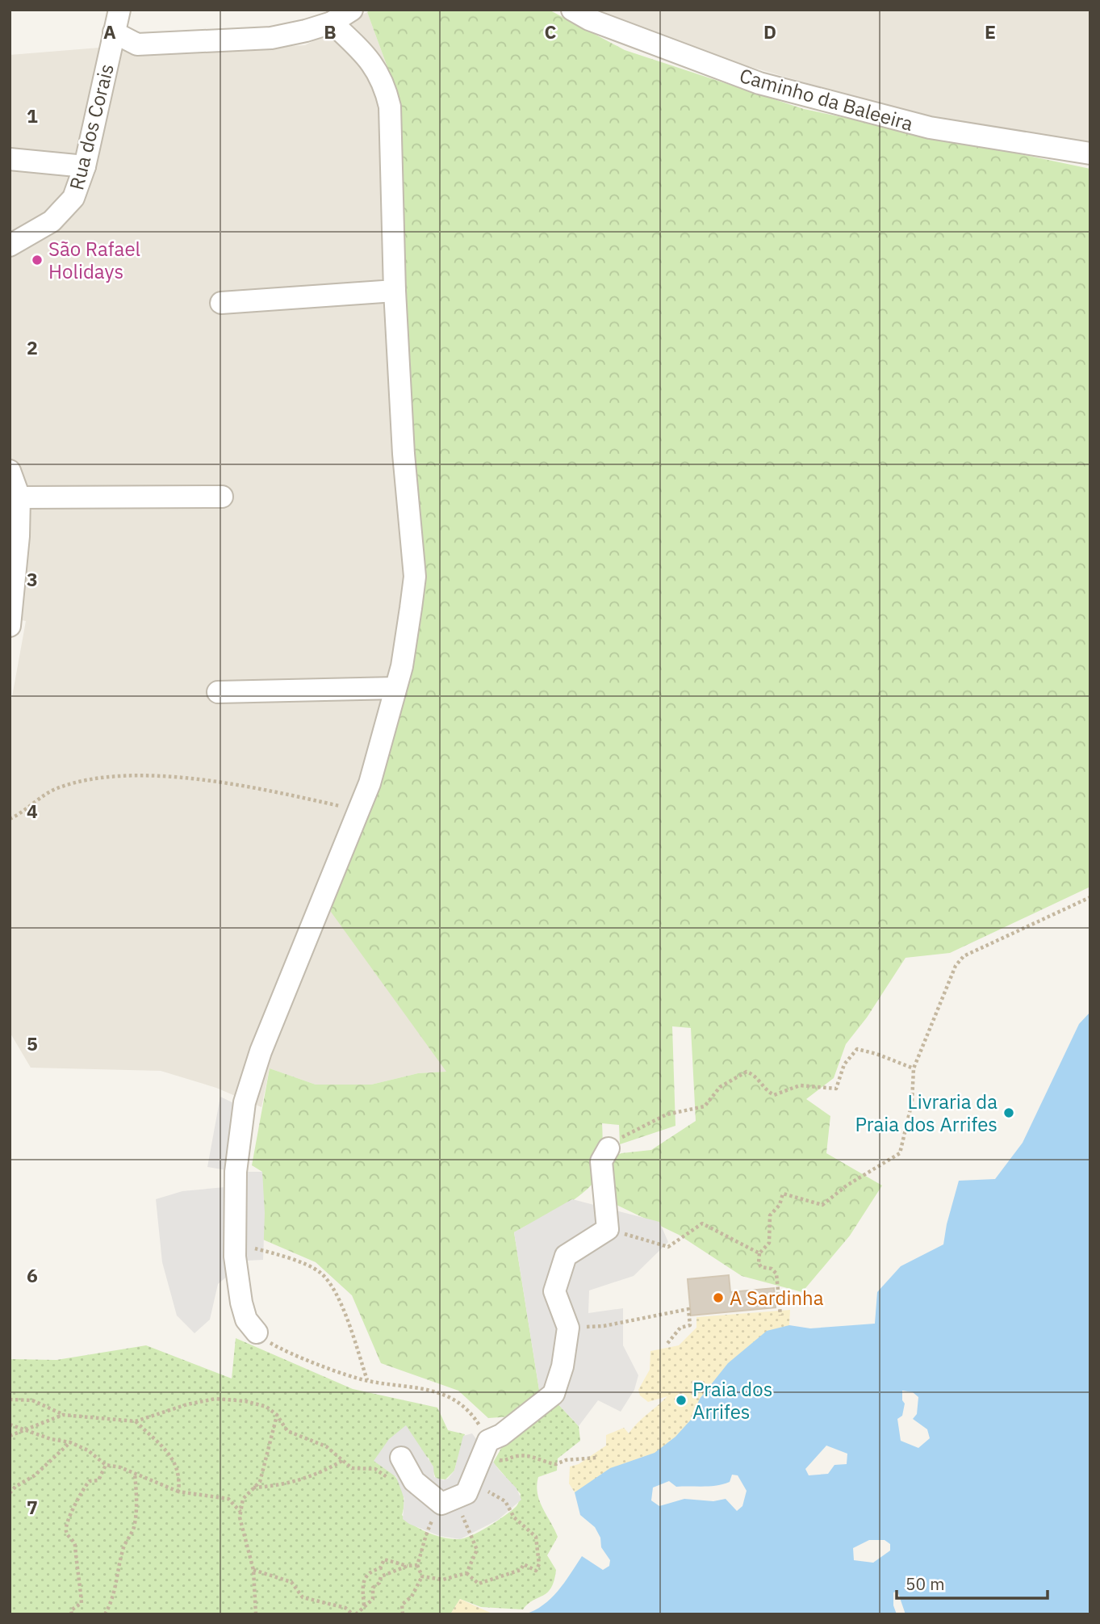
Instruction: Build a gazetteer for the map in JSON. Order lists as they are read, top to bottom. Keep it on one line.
{"streets":{"street":["Caminho da Baleeira","Rua dos Corais"]},"places":["São Rafael Holidays","Livraria da Praia dos Arrifes","A Sardinha","Praia dos Arrifes"],"scale_bar":"50 m","grid":{"columns":["A","B","C","D","E"],"rows":["1","2","3","4","5","6","7"]}}
